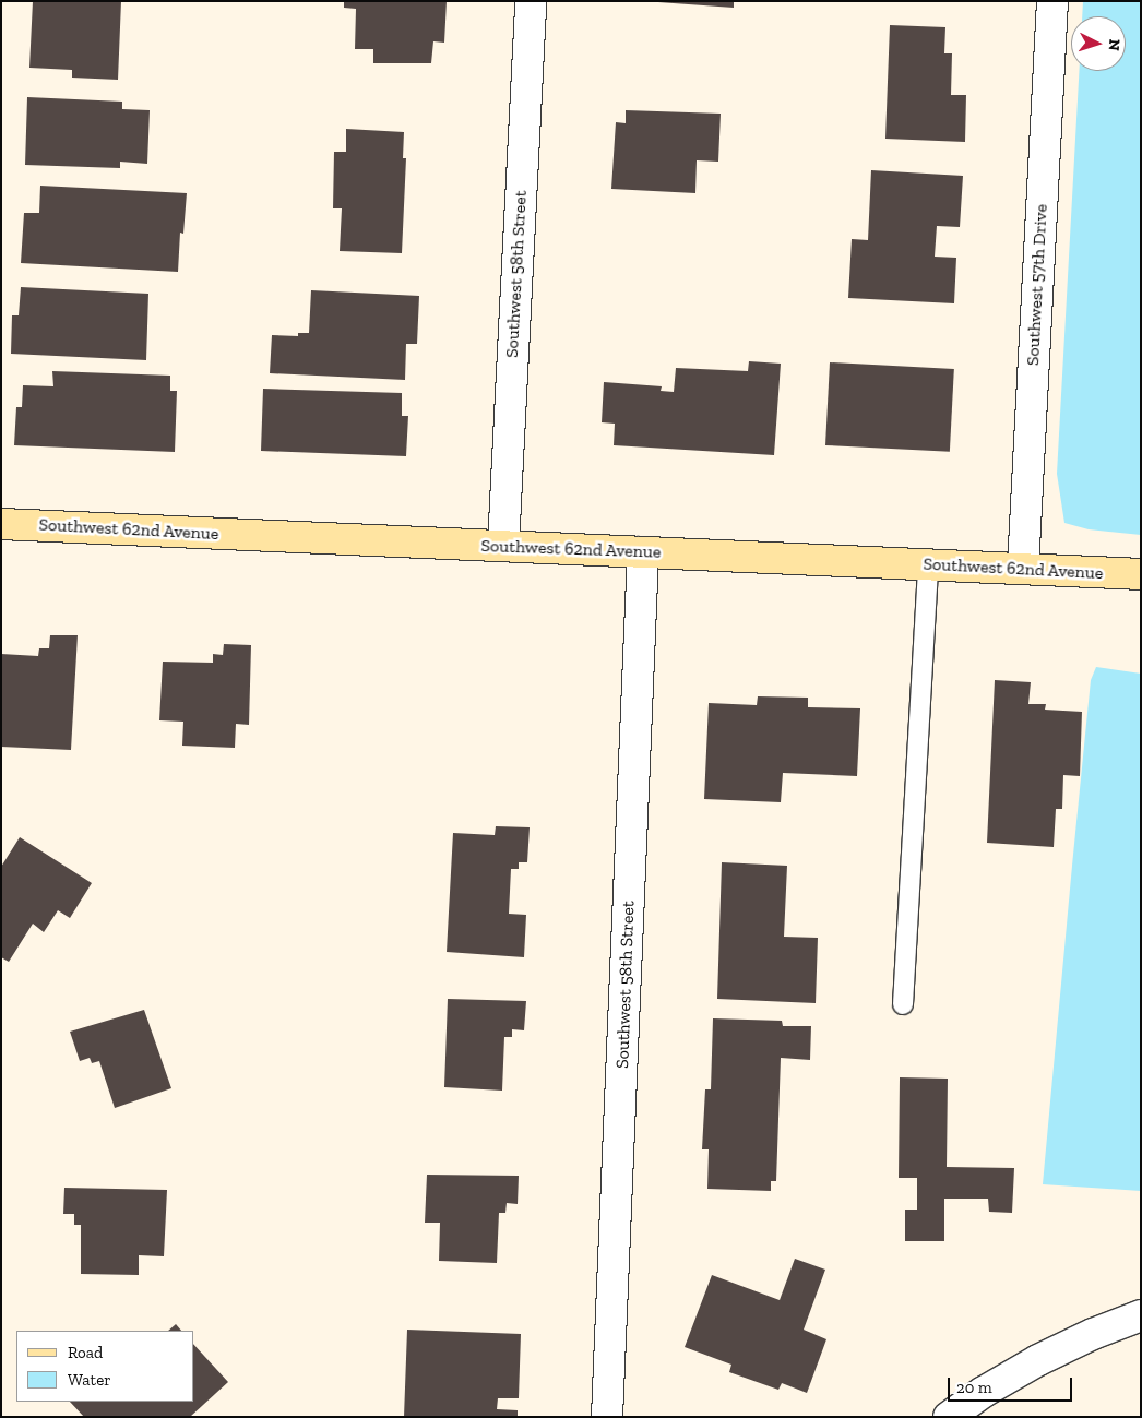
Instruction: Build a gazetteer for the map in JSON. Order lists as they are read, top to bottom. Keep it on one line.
{"streets":{"street":["Southwest 58th Street","Southwest 57th Drive","Southwest 62nd Avenue"]},"crossings":[["Southwest 58th Street","Southwest 62nd Avenue"],["Southwest 57th Drive","Southwest 62nd Avenue"]],"legend":["Road","Water"],"scale_bar":"20 m","north":"right"}
